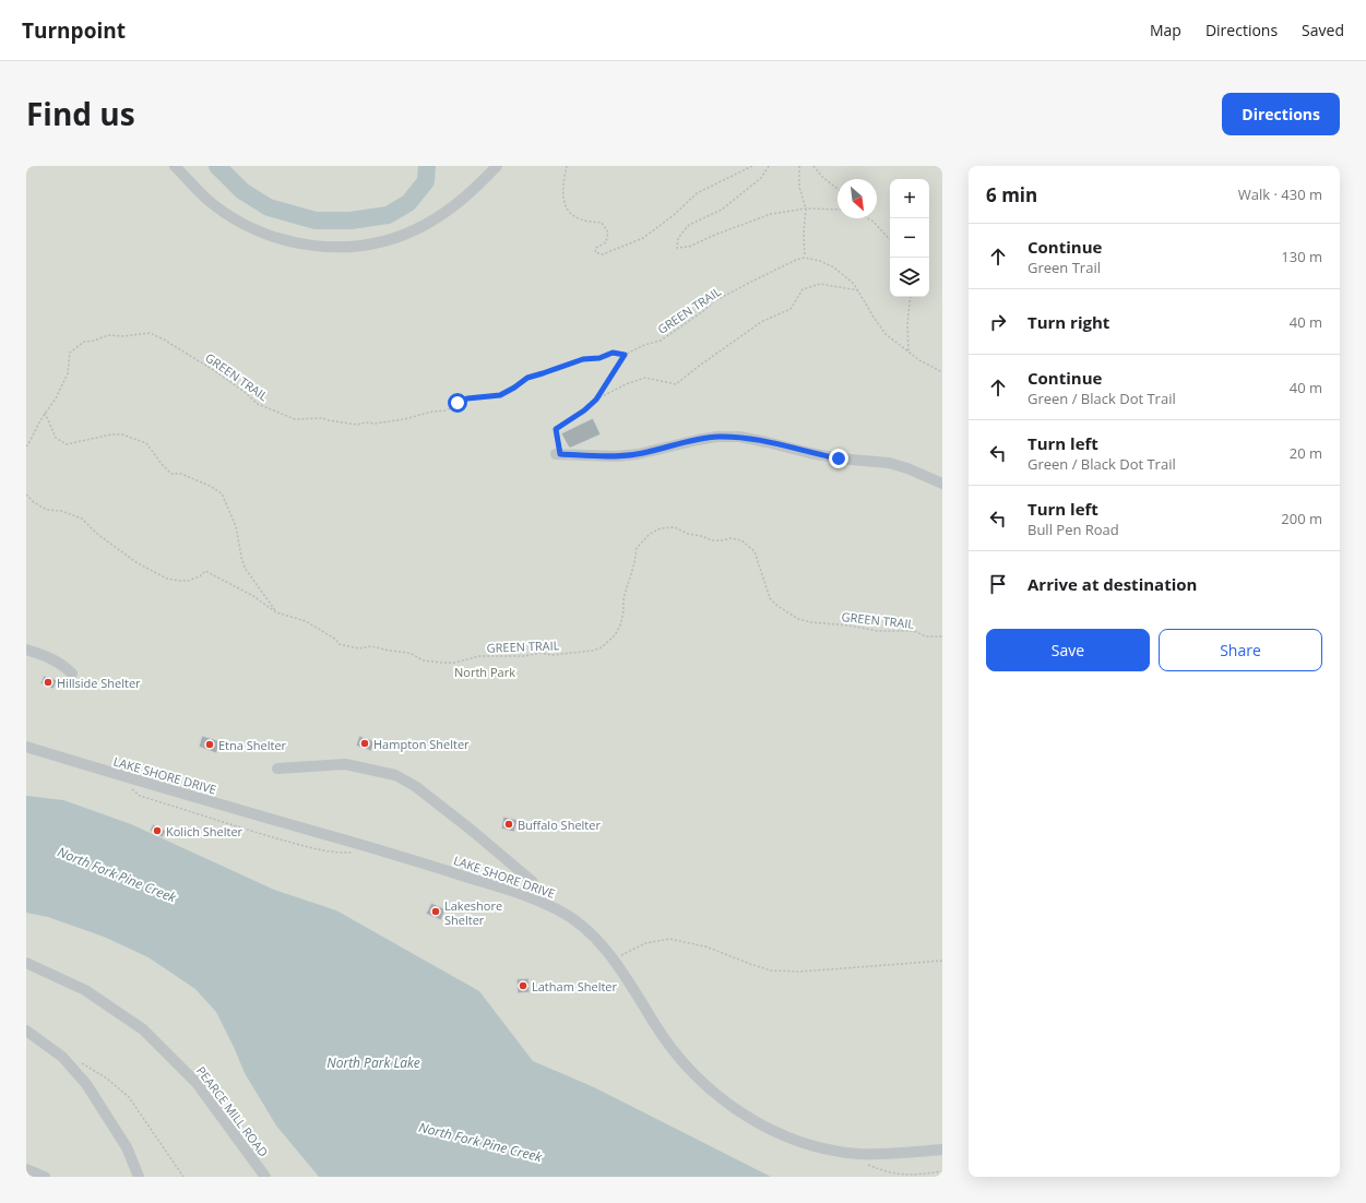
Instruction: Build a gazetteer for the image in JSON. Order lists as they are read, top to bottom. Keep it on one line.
{"streets":{"street":["LAKE SHORE DRIVE","PEARCE MILL ROAD"],"path":["GREEN TRAIL"]},"water":["North Fork Pine Creek","North Park Lake"],"parks":["North Park"],"places":["Hillside Shelter","Hampton Shelter","Etna Shelter","Buffalo Shelter","Kolich Shelter","Lakeshore Shelter","Latham Shelter"],"north":"bottom right","page":{"header":"Turnpoint","nav":["Map","Directions","Saved"],"title":"Find us","buttons":["Directions",["Save","Share"]],"heading":["6 min","Walk · 430 m"],"map_buttons":["+","−"],"list":[["Continue","Green Trail","130 m"],["Turn right","40 m"],["Continue","Green / Black Dot Trail","40 m"],["Turn left","Green / Black Dot Trail","20 m"],["Turn left","Bull Pen Road","200 m"],"Arrive at destination"]}}
